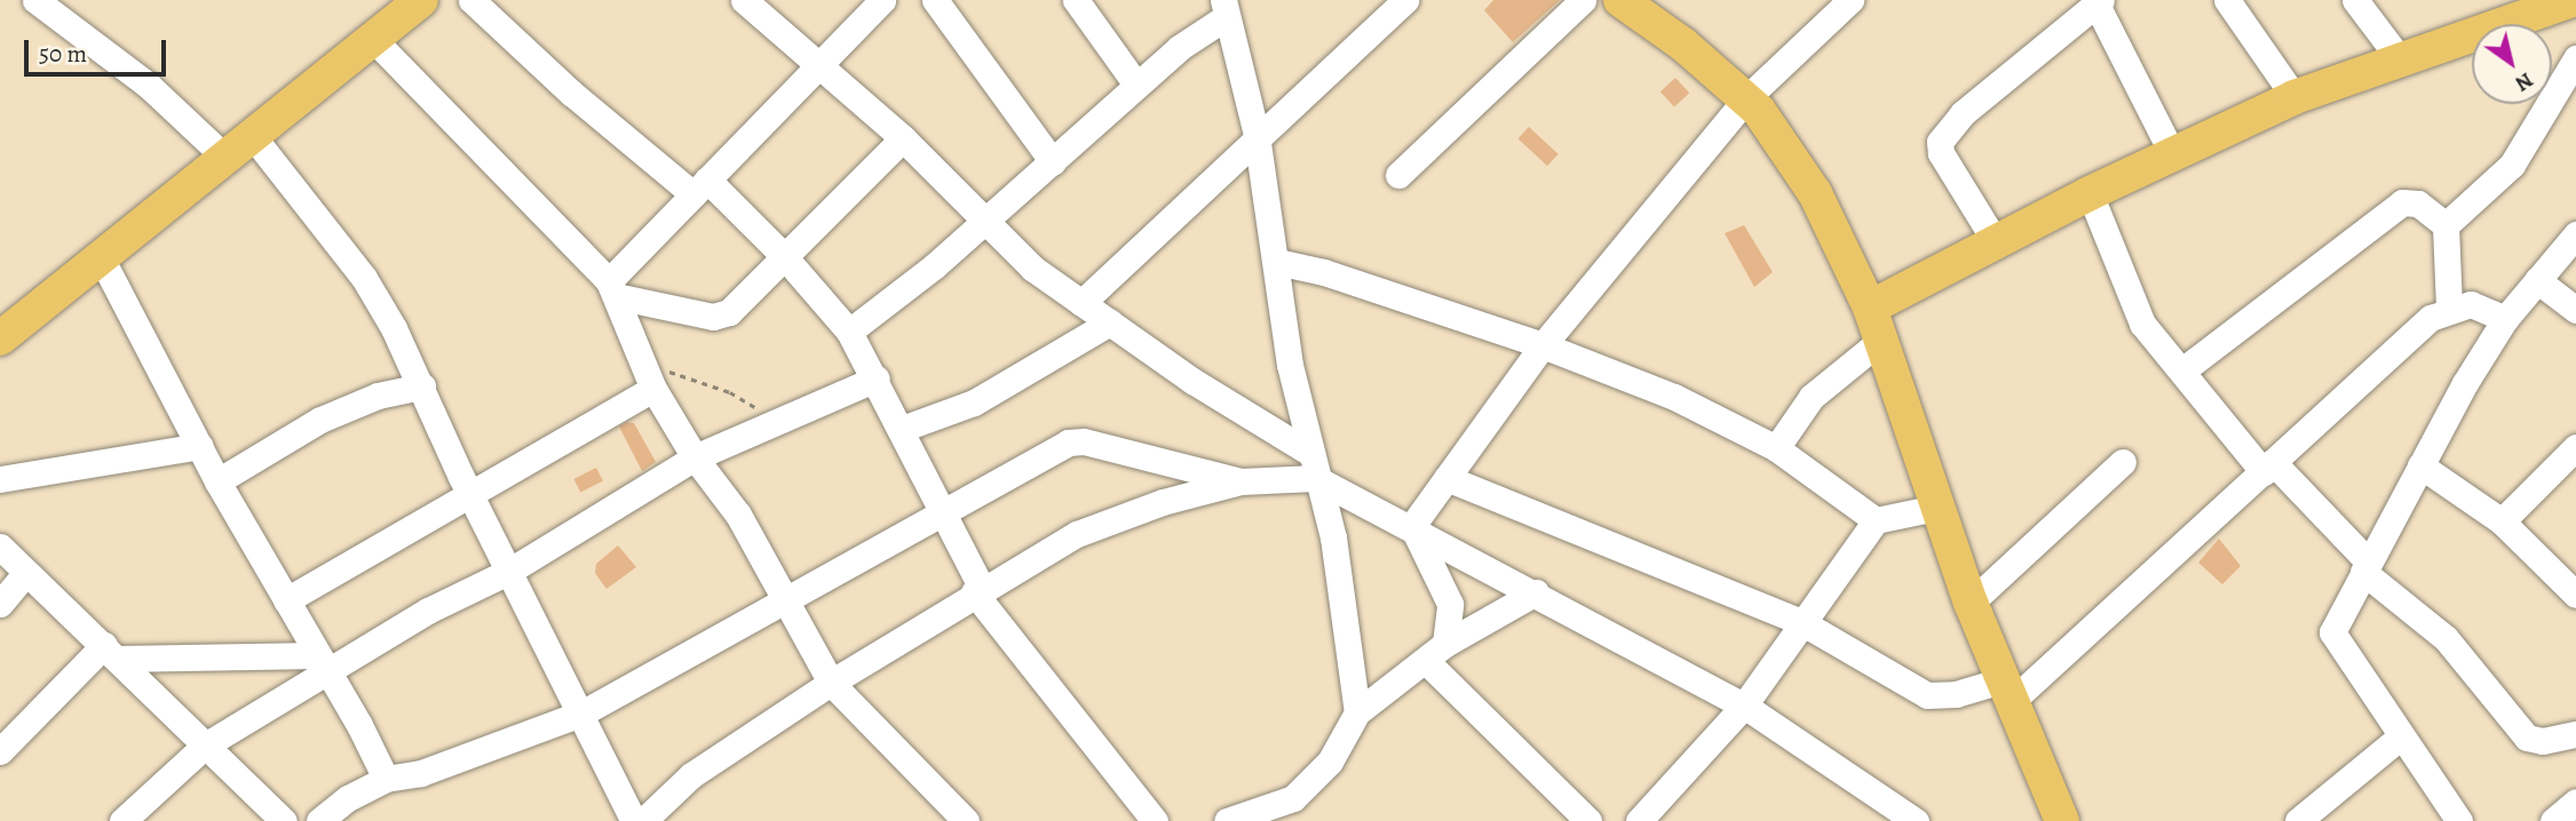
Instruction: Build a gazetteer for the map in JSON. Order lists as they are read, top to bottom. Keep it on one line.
{"scale_bar":"50 m","north":"bottom right"}
